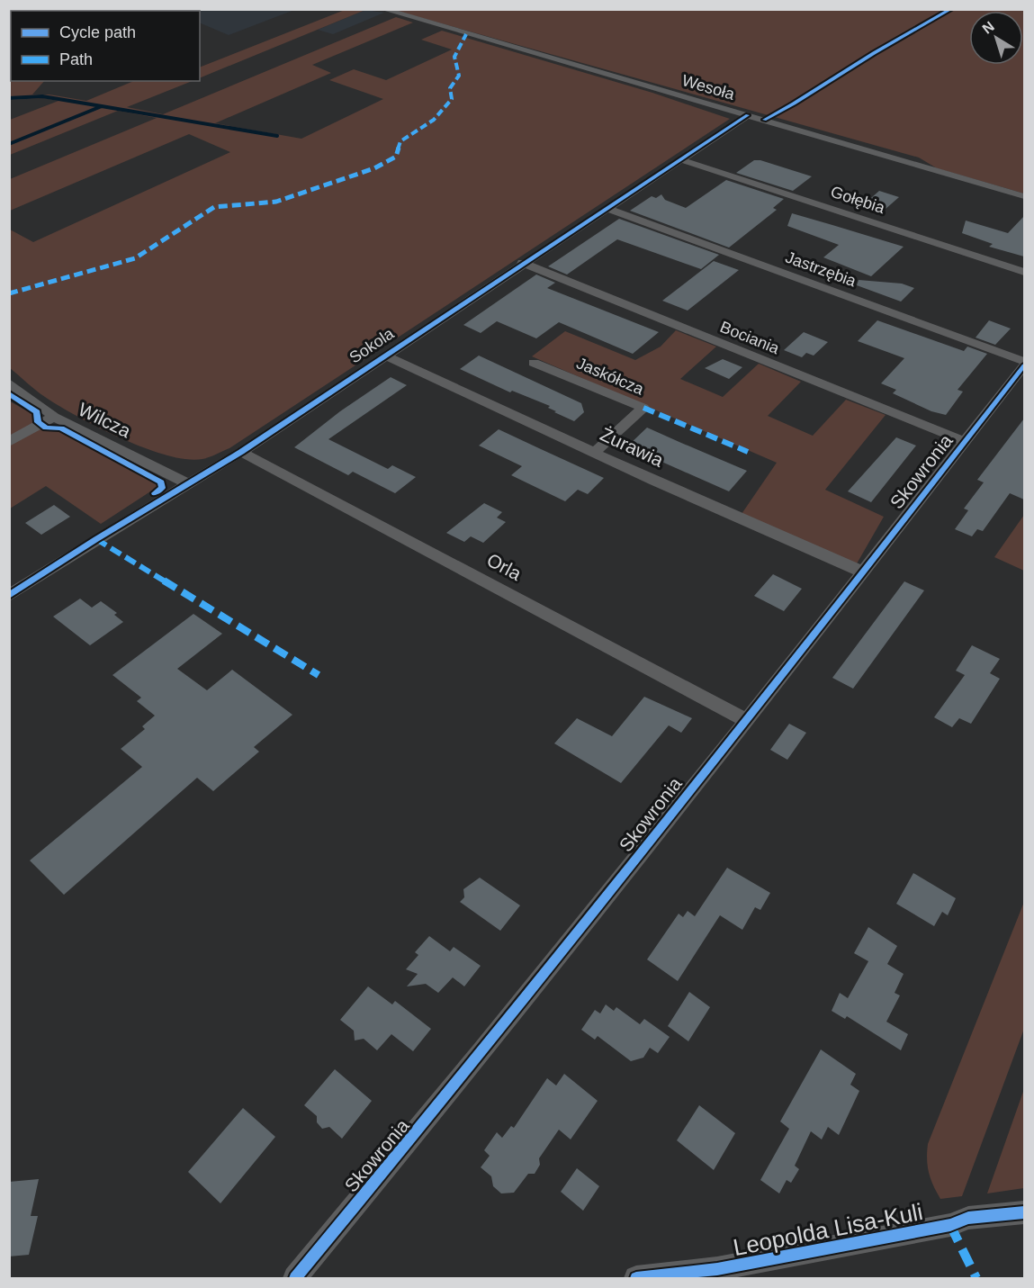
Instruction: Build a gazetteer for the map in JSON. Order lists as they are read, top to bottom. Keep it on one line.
{"streets":{"street":["Wesoła","Gołębia","Jastrzębia","Bociania","Sokola","Jaskółcza","Wilcza","Żurawia","Skowronia","Orla","Leopolda Lisa-Kuli"]},"crossings":[["Wesoła","Sokola"],["Gołębia","Sokola"],["Jastrzębia","Sokola"],["Bociania","Sokola"],["Bociania","Skowronia"],["Sokola","Wilcza"],["Sokola","Żurawia"],["Sokola","Orla"],["Jaskółcza","Żurawia"],["Żurawia","Skowronia"],["Skowronia","Orla"]],"legend":["Cycle path","Path"],"north":"top left"}
